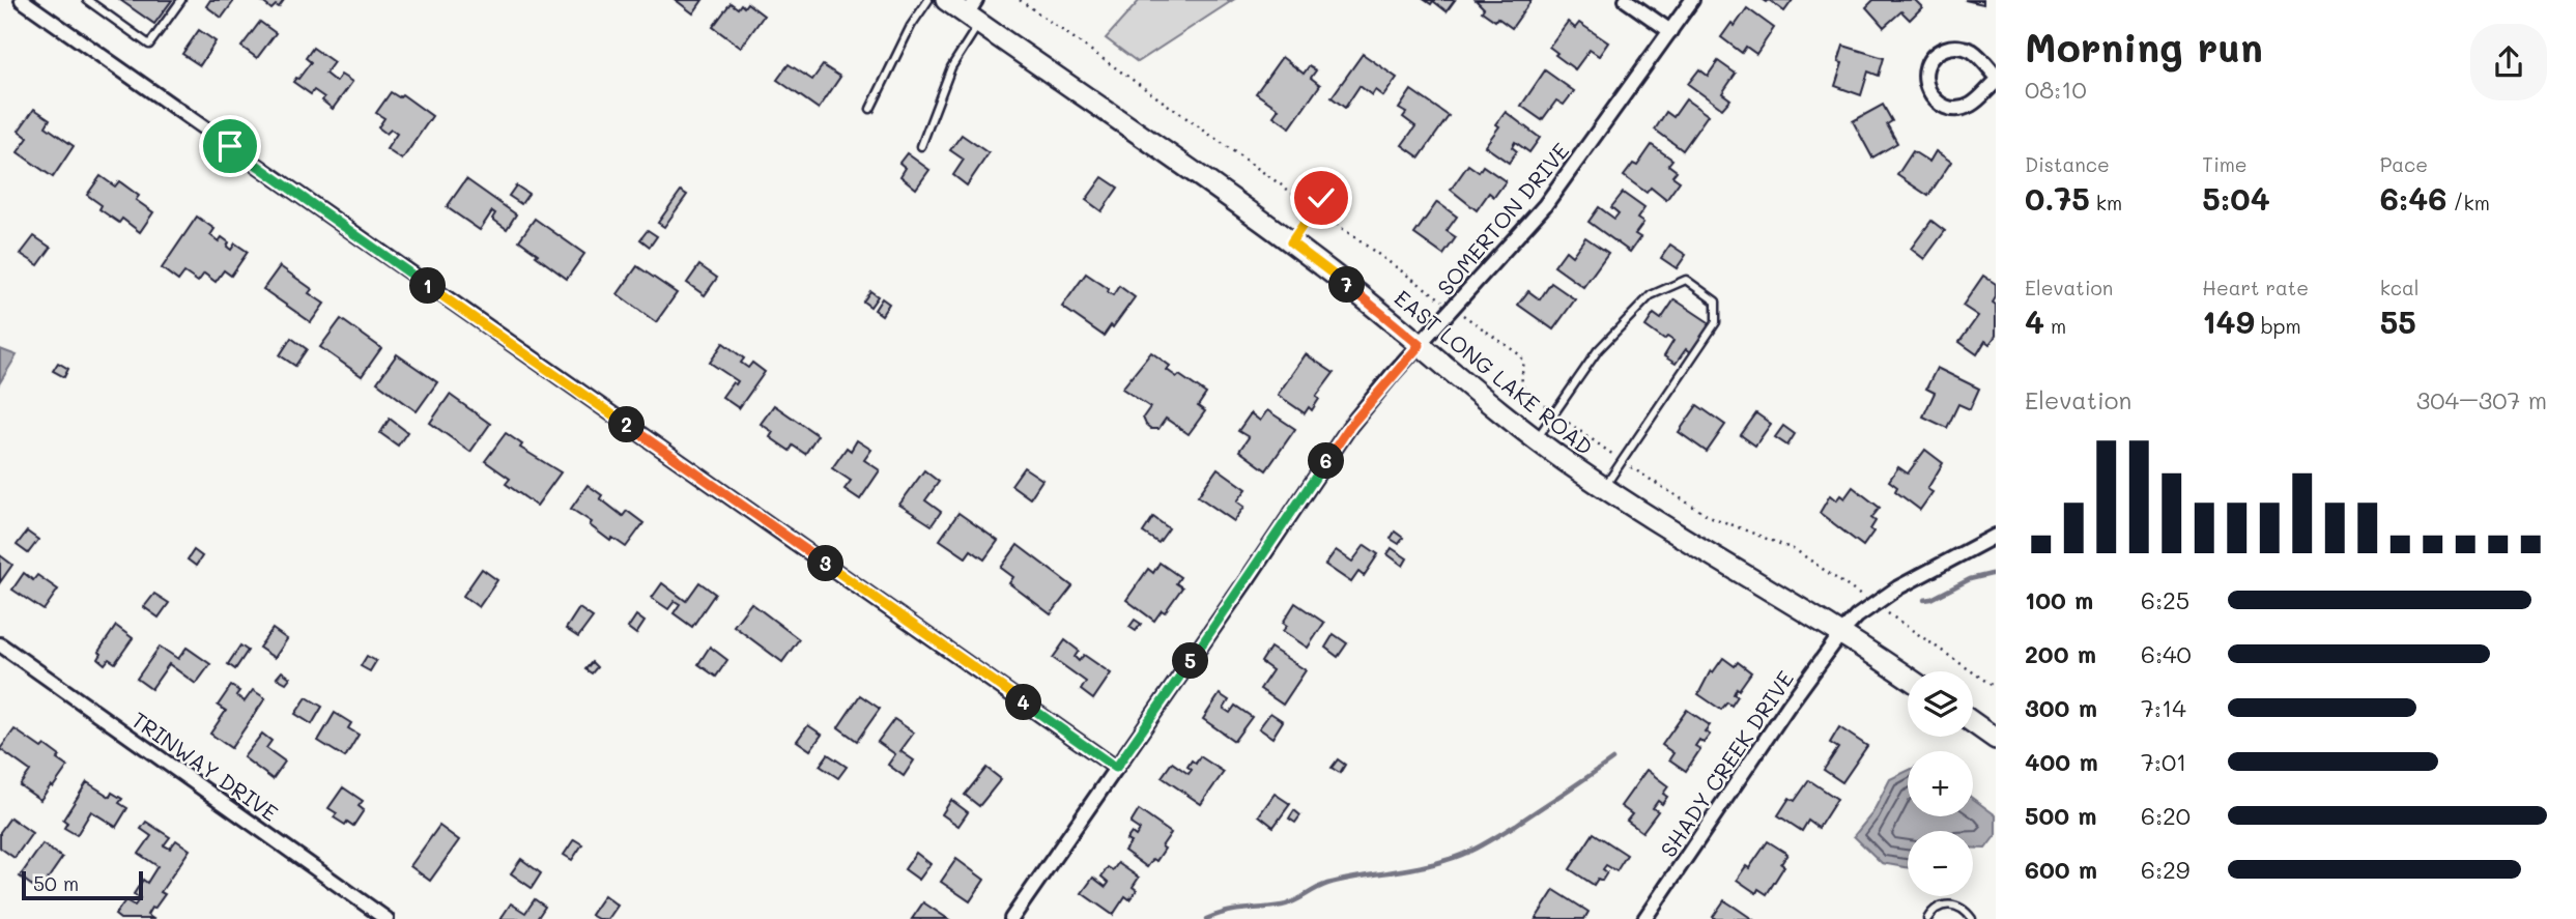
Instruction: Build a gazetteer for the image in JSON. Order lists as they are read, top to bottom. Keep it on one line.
{"streets":{"main road":["EAST LONG LAKE ROAD"],"street":["SOMERTON DRIVE","SHADY CREEK DRIVE","TRINWAY DRIVE"]},"crossings":[["SOMERTON DRIVE","EAST LONG LAKE ROAD"],["EAST LONG LAKE ROAD","SHADY CREEK DRIVE"]],"scale_bar":"50 m","page":{"heading":["Morning run","08:10"],"stats":[["Distance","0.75 km"],["Time","5:04"],["Pace","6:46 /km"],["Elevation","4 m"],["Heart rate","149 bpm"],["kcal","55"]],"pins":["7","1","2","6","3","5","4"],"chart":["Elevation","304–307 m"],"list":[{"name":"100 m","note":"6:25"},{"name":"200 m","note":"6:40"},{"name":"300 m","note":"7:14"},{"name":"400 m","note":"7:01"},{"name":"500 m","note":"6:20"},{"name":"600 m","note":"6:29"}],"map_buttons":["+","−"],"scale":"50 m"}}
